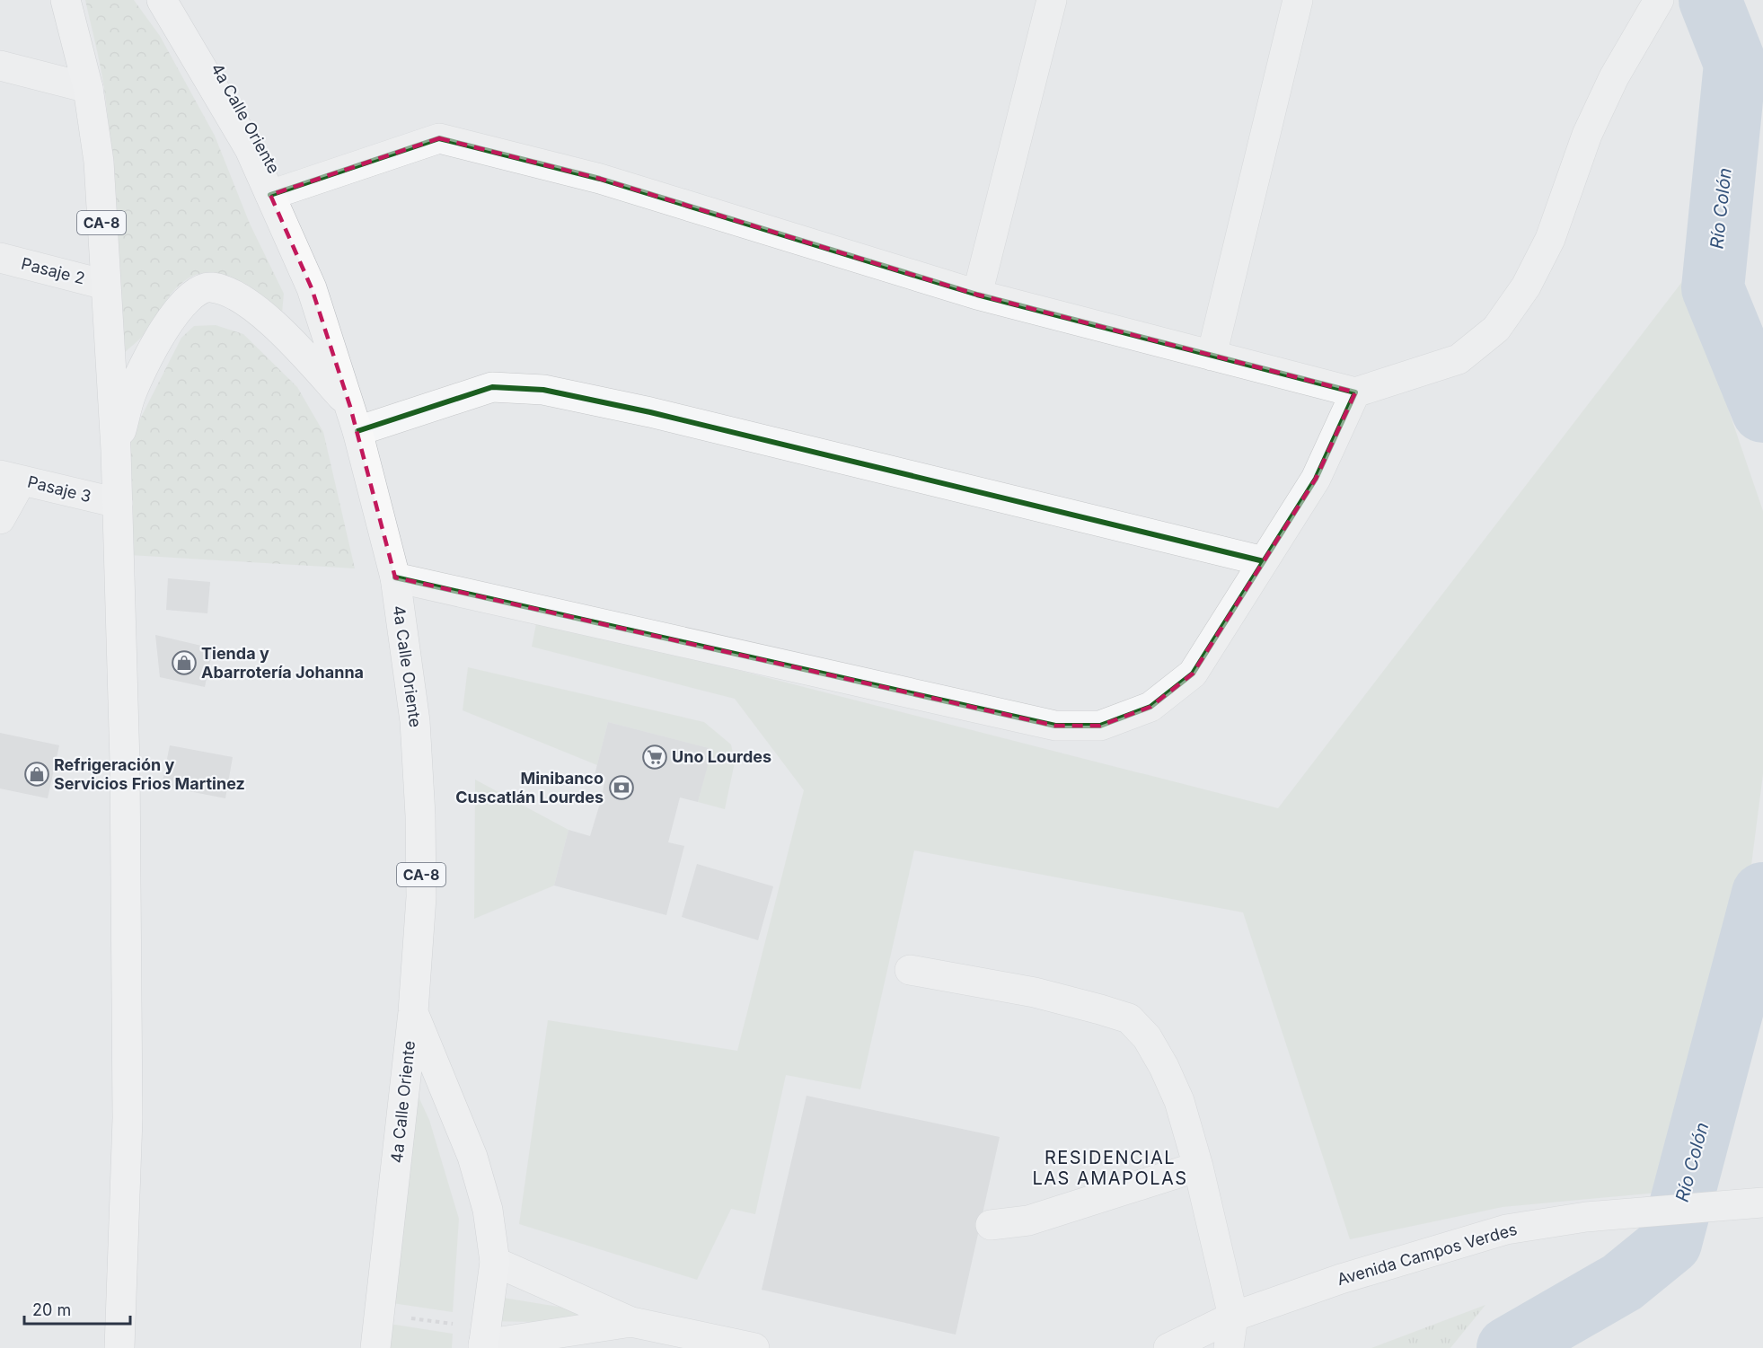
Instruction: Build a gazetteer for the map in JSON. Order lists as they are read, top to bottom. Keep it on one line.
{"streets":{"highway":["4a Calle Oriente","CA-8"],"street":["Pasaje 2","Pasaje 3","Avenida Campos Verdes"]},"crossings":[["CA-8","Pasaje 2"],["CA-8","Pasaje 3"]],"districts":["RESIDENCIAL LAS AMAPOLAS"],"water":["Río Colón"],"places":{"shop":["Tienda y Abarrotería Johanna","Refrigeración y Servicios Frios Martinez"],"supermarket":["Uno Lourdes"],"bank":["Minibanco Cuscatlán Lourdes"]},"scale_bar":"20 m"}
